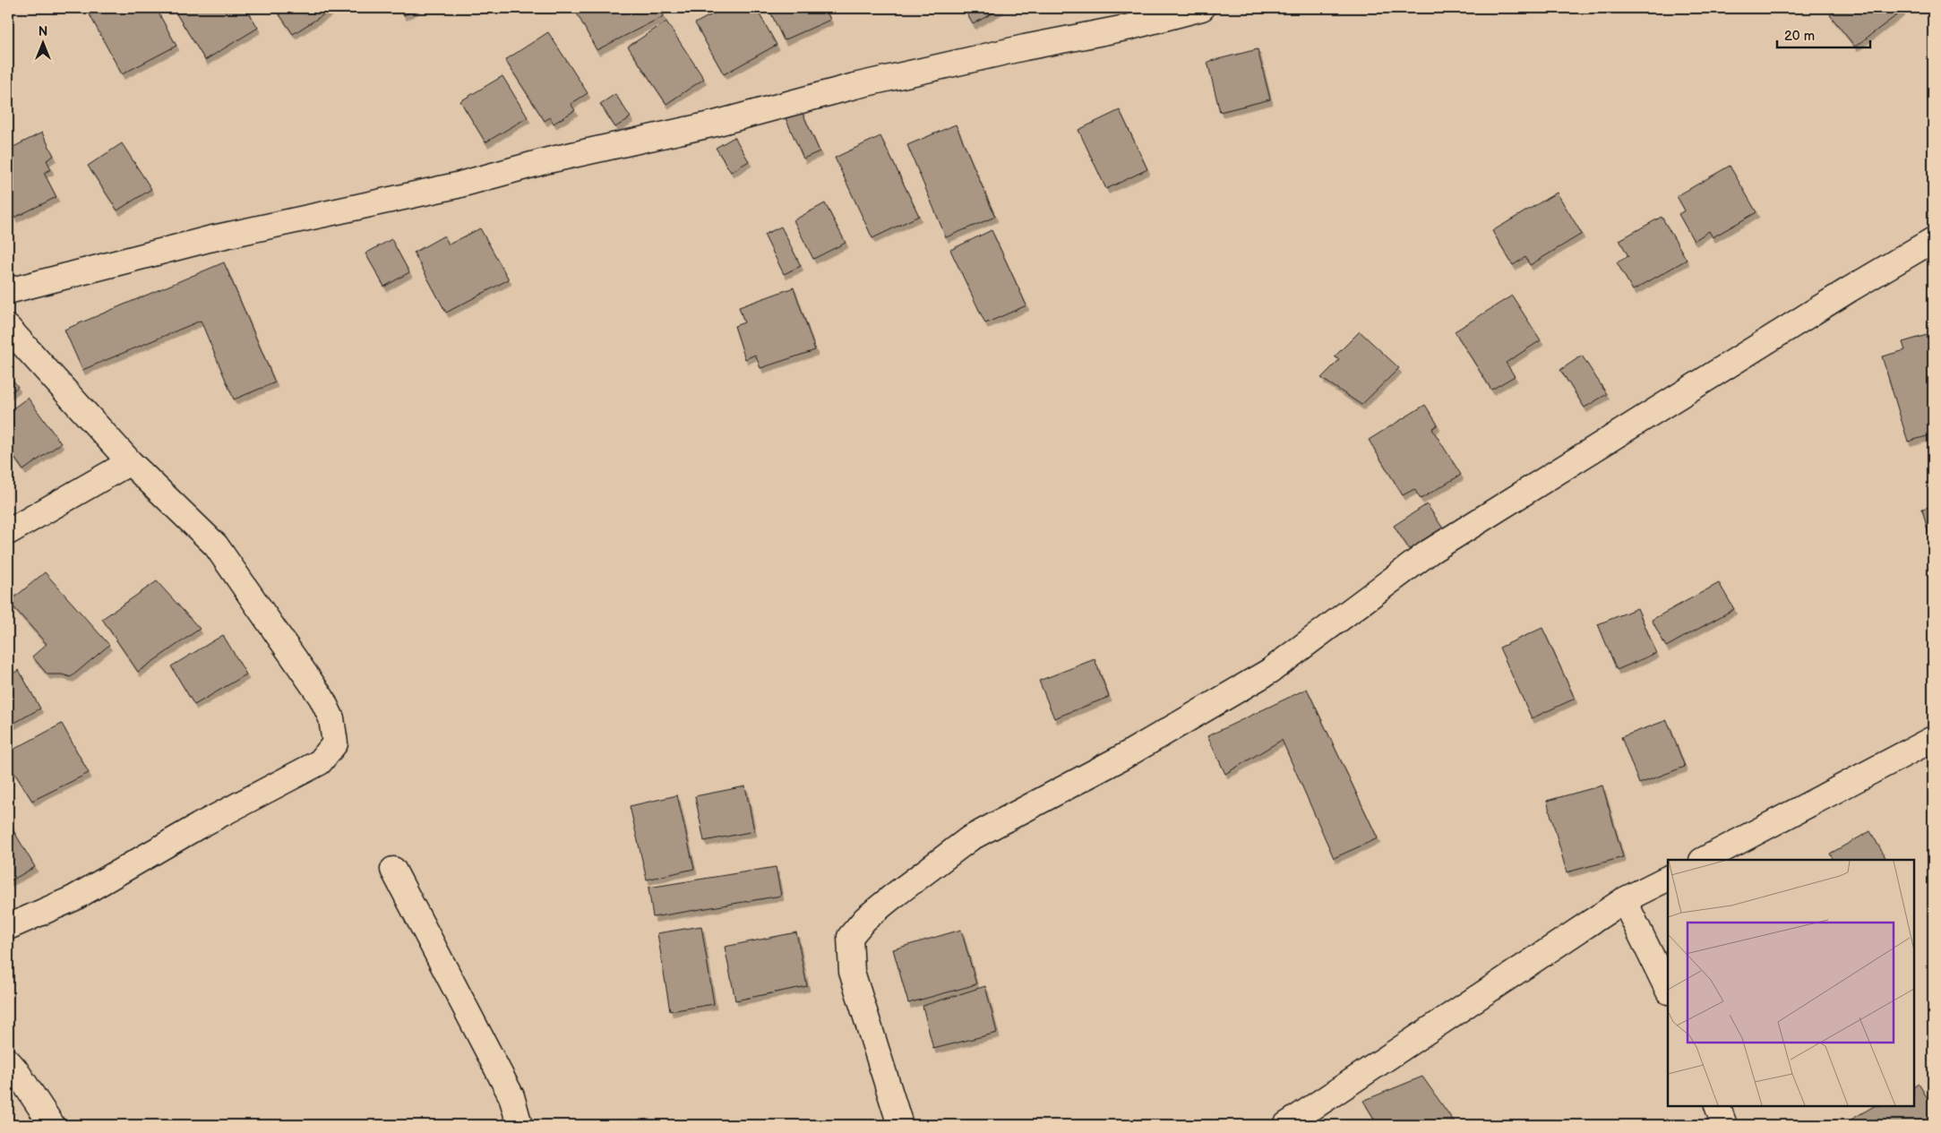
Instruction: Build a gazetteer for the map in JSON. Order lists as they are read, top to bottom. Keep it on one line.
{"scale_bar":"20 m","north":"top"}
